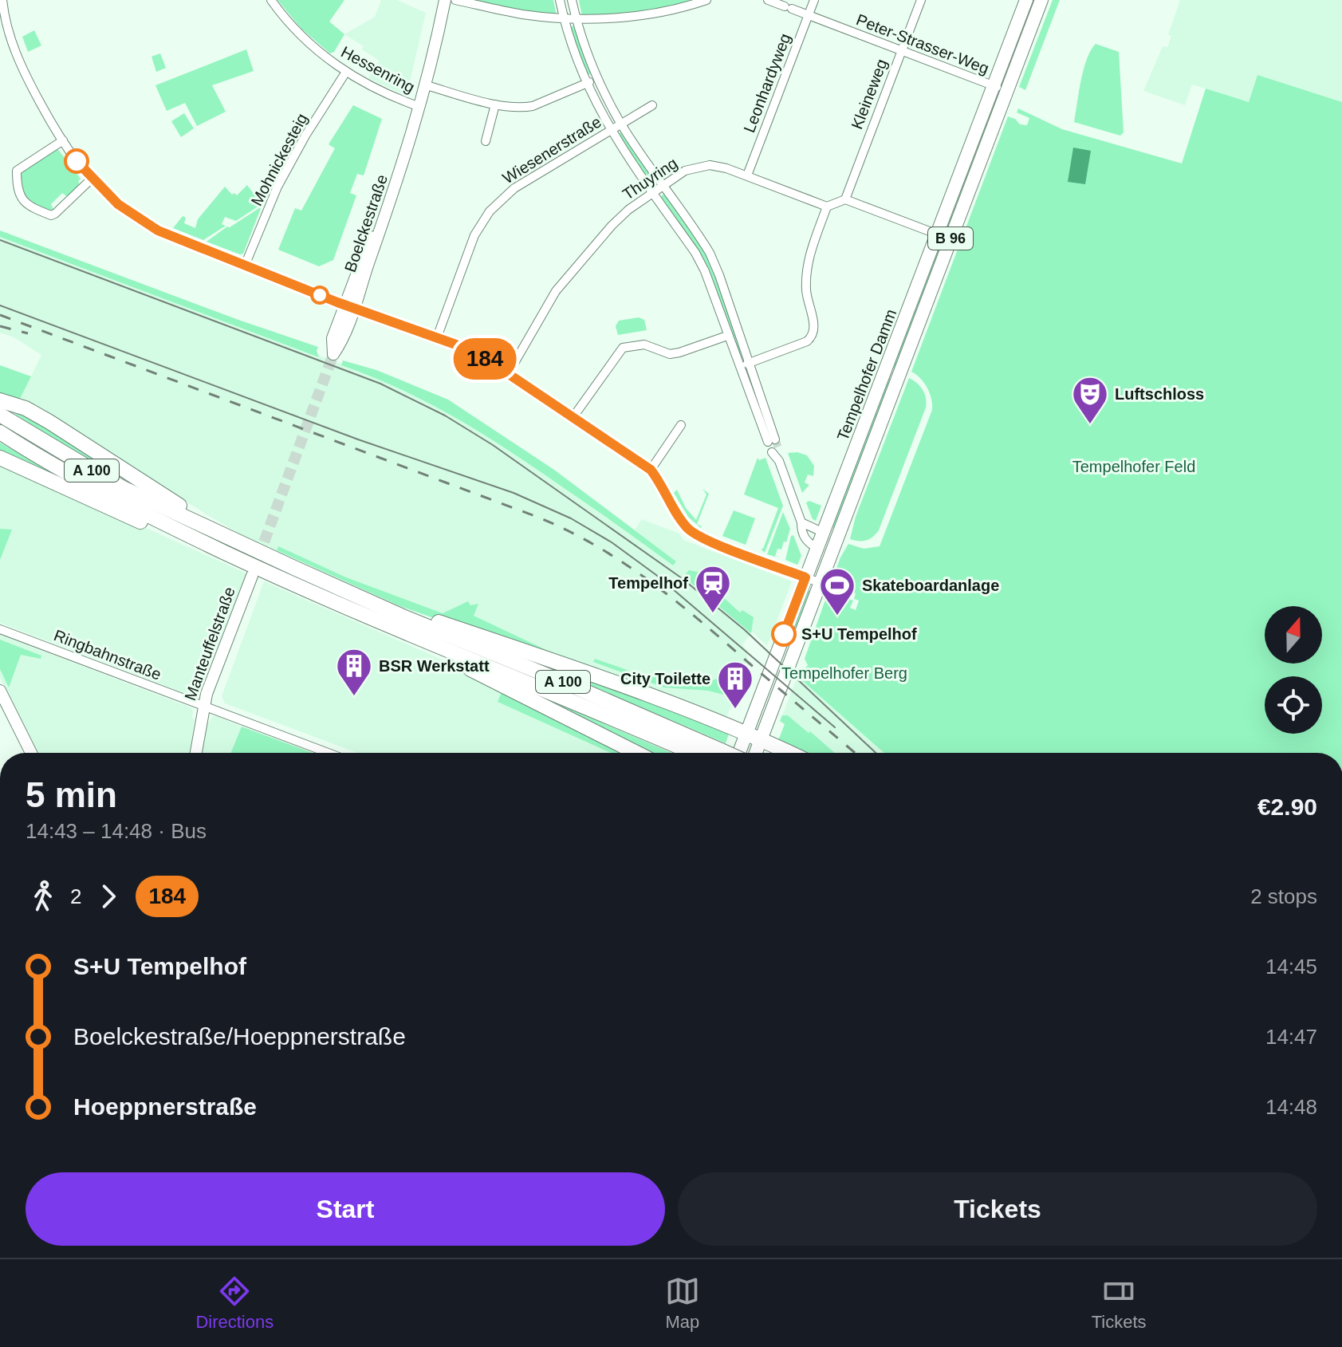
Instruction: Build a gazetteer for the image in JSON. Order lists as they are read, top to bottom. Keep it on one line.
{"streets":{"highway":["A 100"],"main road":["Boelckestraße","B 96","Tempelhofer Damm","Manteuffelstraße"],"street":["Peter-Strasser-Weg","Hessenring","Leonhardyweg","Kleineweg","Wiesenerstraße","Mohnickesteig","Thuyring","Ringbahnstraße"]},"crossings":[["Peter-Strasser-Weg","Leonhardyweg"],["Peter-Strasser-Weg","Kleineweg"],["Peter-Strasser-Weg","Tempelhofer Damm"],["Hessenring","Mohnickesteig"],["Hessenring","Boelckestraße"],["Leonhardyweg","Thuyring"],["Manteuffelstraße","Ringbahnstraße"]],"parks":["Tempelhofer Feld","Tempelhofer Berg"],"places":{"theatre":["Luftschloss"],"station":["Tempelhof"],"sports":["Skateboardanlage"],"other":["S+U Tempelhof"],"building":["BSR Werkstatt","City Toilette"]},"lines":["bus line 184"],"north":"top","page":{"on_map":"184","heading":["5 min","14:43 – 14:48 · Bus","€2.90"],"legs":["2","184","2 stops"],"list":[{"name":"S+U Tempelhof","value":"14:45"},{"name":"Boelckestraße/Hoeppnerstraße","value":"14:47"},{"name":"Hoeppnerstraße","value":"14:48"}],"buttons":["Start","Tickets"],"tabs":["Directions","Map","Tickets"]}}
